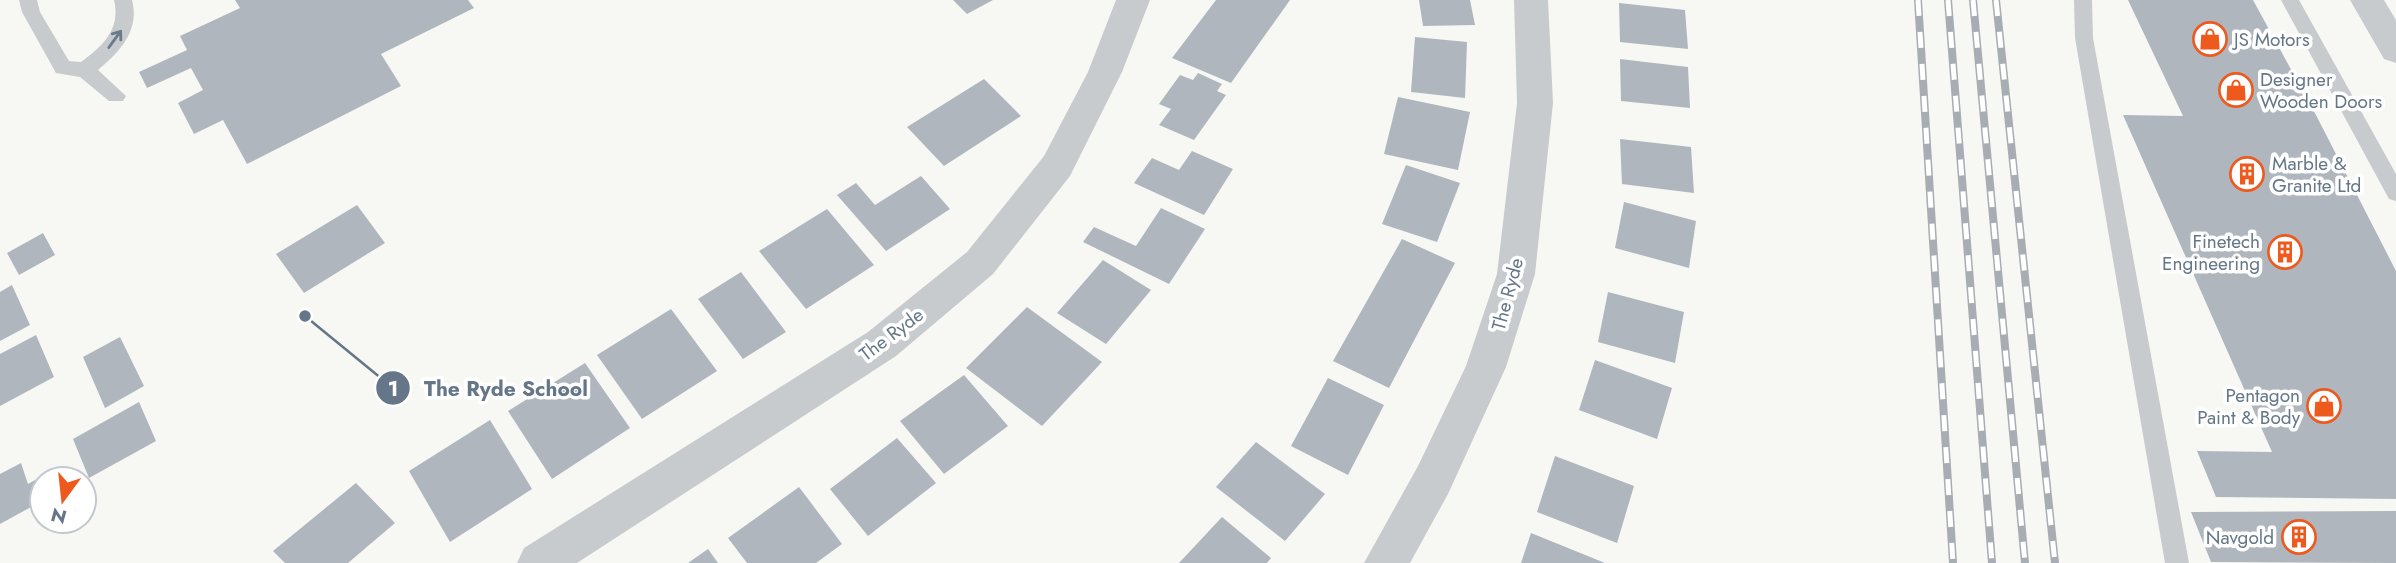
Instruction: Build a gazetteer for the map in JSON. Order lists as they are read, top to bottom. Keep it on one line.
{"streets":{"street":["The Ryde"]},"places":{"shop":["JS Motors","Designer Wooden Doors","Pentagon Paint & Body"],"building":["Marble & Granite Ltd","Finetech Engineering","Navgold"],"other":["The Ryde School"]},"north":"bottom"}
